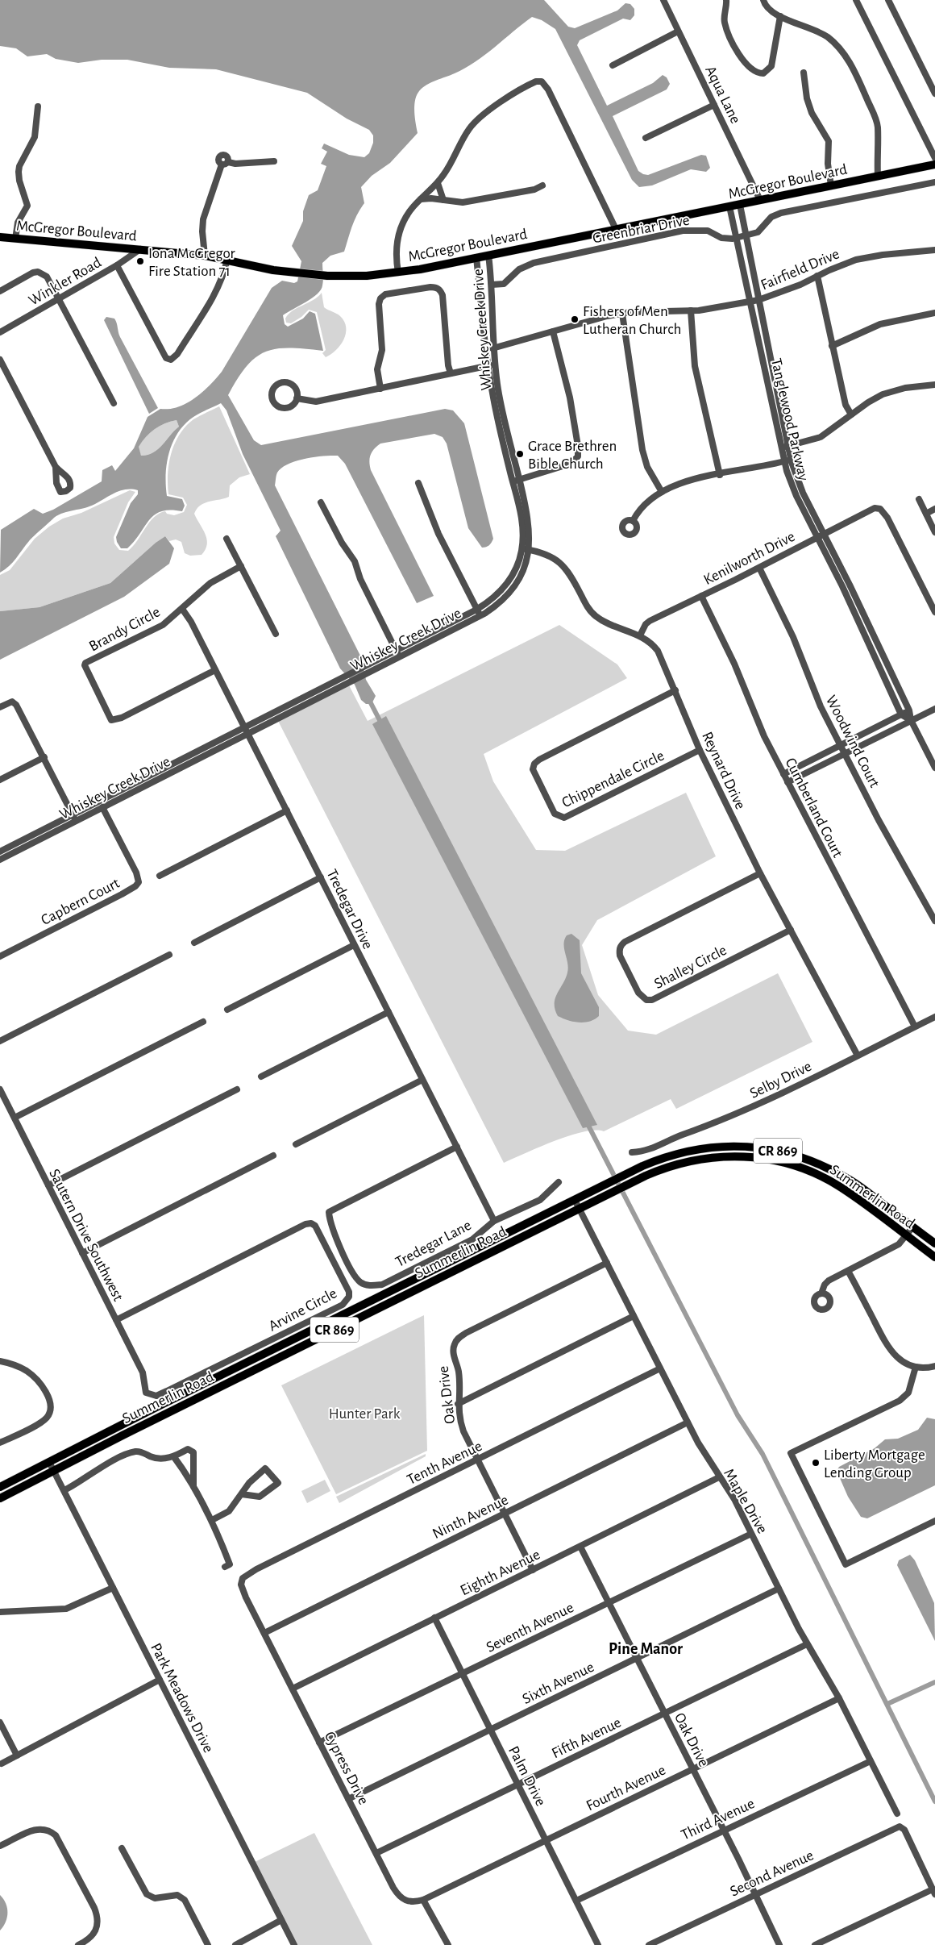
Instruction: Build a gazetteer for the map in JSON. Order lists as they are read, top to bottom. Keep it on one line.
{"streets":{"main road":["McGregor Boulevard","CR 869","Summerlin Road"],"street":["Aqua Lane","Greenbriar Drive","Fairfield Drive","Winkler Road","Whiskey Creek Drive","Tanglewood Parkway","Kenilworth Drive","Brandy Circle","Woodwind Court","Reynard Drive","Chippendale Circle","Cumberland Court","Capbern Court","Tredegar Drive","Shalley Circle","Selby Drive","Sautern Drive Southwest","Tredegar Lane","Arvine Circle","Oak Drive","Tenth Avenue","Maple Drive","Ninth Avenue","Eighth Avenue","Seventh Avenue","Sixth Avenue","Park Meadows Drive","Fifth Avenue","Cypress Drive","Palm Drive","Fourth Avenue","Third Avenue","Second Avenue"]},"crossings":[["Aqua Lane","McGregor Boulevard"],["McGregor Boulevard","Winkler Road"],["McGregor Boulevard","Whiskey Creek Drive"],["McGregor Boulevard","Tanglewood Parkway"],["Greenbriar Drive","Whiskey Creek Drive"],["Greenbriar Drive","Tanglewood Parkway"],["Fairfield Drive","Whiskey Creek Drive"],["Fairfield Drive","Tanglewood Parkway"],["Whiskey Creek Drive","Reynard Drive"],["Whiskey Creek Drive","Capbern Court"],["Whiskey Creek Drive","Tredegar Drive"],["Tanglewood Parkway","Kenilworth Drive"],["Kenilworth Drive","Woodwind Court"],["Kenilworth Drive","Reynard Drive"],["Kenilworth Drive","Cumberland Court"],["Brandy Circle","Tredegar Drive"],["Reynard Drive","Chippendale Circle"],["Reynard Drive","Shalley Circle"],["Reynard Drive","Selby Drive"],["Cumberland Court","Selby Drive"],["Tredegar Drive","Tredegar Lane"],["Summerlin Road","Maple Drive"],["Summerlin Road","Park Meadows Drive"],["Sautern Drive Southwest","Arvine Circle"],["Oak Drive","Tenth Avenue"],["Oak Drive","Maple Drive"],["Oak Drive","Ninth Avenue"],["Oak Drive","Eighth Avenue"],["Oak Drive","Seventh Avenue"],["Oak Drive","Sixth Avenue"],["Oak Drive","Fifth Avenue"],["Oak Drive","Fourth Avenue"],["Oak Drive","Third Avenue"],["Oak Drive","Second Avenue"],["Tenth Avenue","Maple Drive"],["Tenth Avenue","Cypress Drive"],["Maple Drive","Ninth Avenue"],["Maple Drive","Eighth Avenue"],["Maple Drive","Seventh Avenue"],["Maple Drive","Sixth Avenue"],["Maple Drive","Fifth Avenue"],["Maple Drive","Fourth Avenue"],["Maple Drive","Third Avenue"],["Ninth Avenue","Cypress Drive"],["Eighth Avenue","Cypress Drive"],["Eighth Avenue","Palm Drive"],["Seventh Avenue","Cypress Drive"],["Seventh Avenue","Palm Drive"],["Sixth Avenue","Cypress Drive"],["Sixth Avenue","Palm Drive"],["Fifth Avenue","Cypress Drive"],["Fifth Avenue","Palm Drive"],["Cypress Drive","Fourth Avenue"],["Palm Drive","Fourth Avenue"],["Palm Drive","Third Avenue"]],"districts":["Pine Manor"],"parks":["Hunter Park"],"places":["Iona McGregor Fire Station 71","Fishers of Men Lutheran Church","Grace Brethren Bible Church","Liberty Mortgage Lending Group"]}
